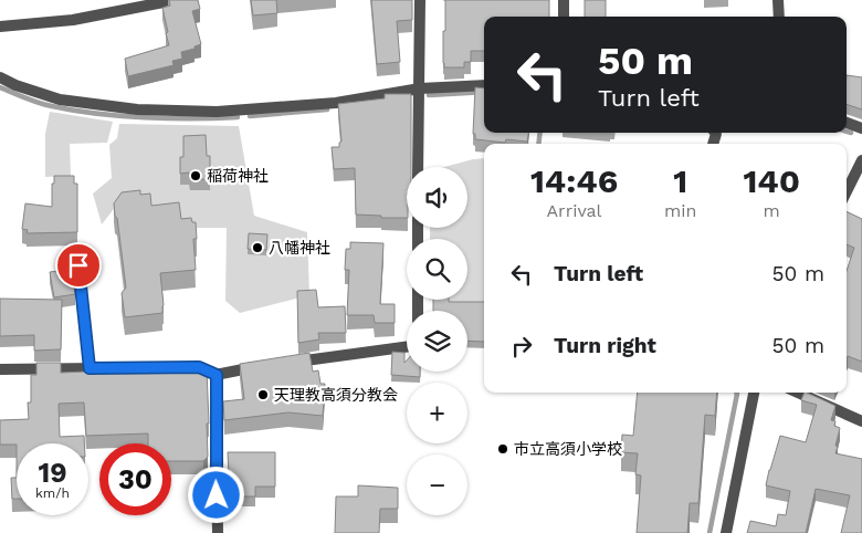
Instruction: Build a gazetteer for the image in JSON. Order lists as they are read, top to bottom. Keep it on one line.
{"places":["稲荷神社","八幡神社","天理教高須分教会","市立高須小学校"],"page":{"turn":["50 m","Turn left"],"eta":["14:46","Arrival","1","min","140","m"],"map_buttons":["+","−"],"list":[{"name":"Turn left","value":"50 m"},{"name":"Turn right","value":"50 m"}],"speed":"19 km/h","limit":"30"}}
